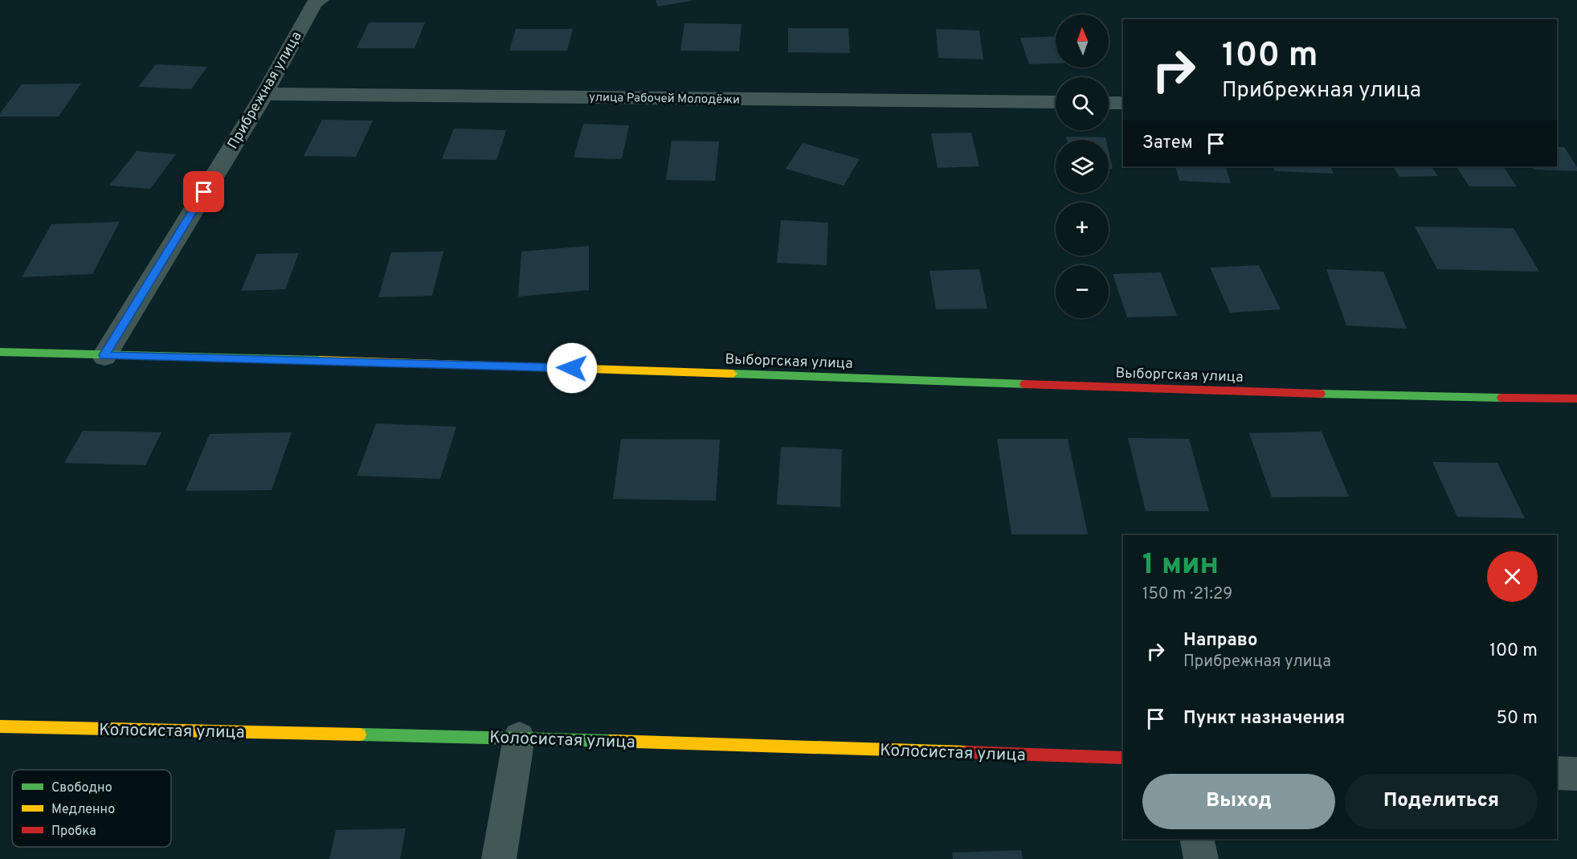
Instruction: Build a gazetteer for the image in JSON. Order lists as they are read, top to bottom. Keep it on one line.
{"streets":{"street":["Прибрежная улица","улица Рабочей Молодёжи","Выборгская улица","Колосистая улица"]},"crossings":[["Прибрежная улица","улица Рабочей Молодёжи"],["Прибрежная улица","Выборгская улица"]],"legend":["Свободно","Медленно","Пробка"],"north":"top","page":{"map_buttons":["+","−"],"turn":["100 m","Прибрежная улица"],"then":"Затем","heading":["1 мин","150 m · 21:29"],"list":[{"name":"Направо","note":"Прибрежная улица","value":"100 m"},{"name":"Пункт назначения","value":"50 m"}],"buttons":["Выход","Поделиться"]}}
